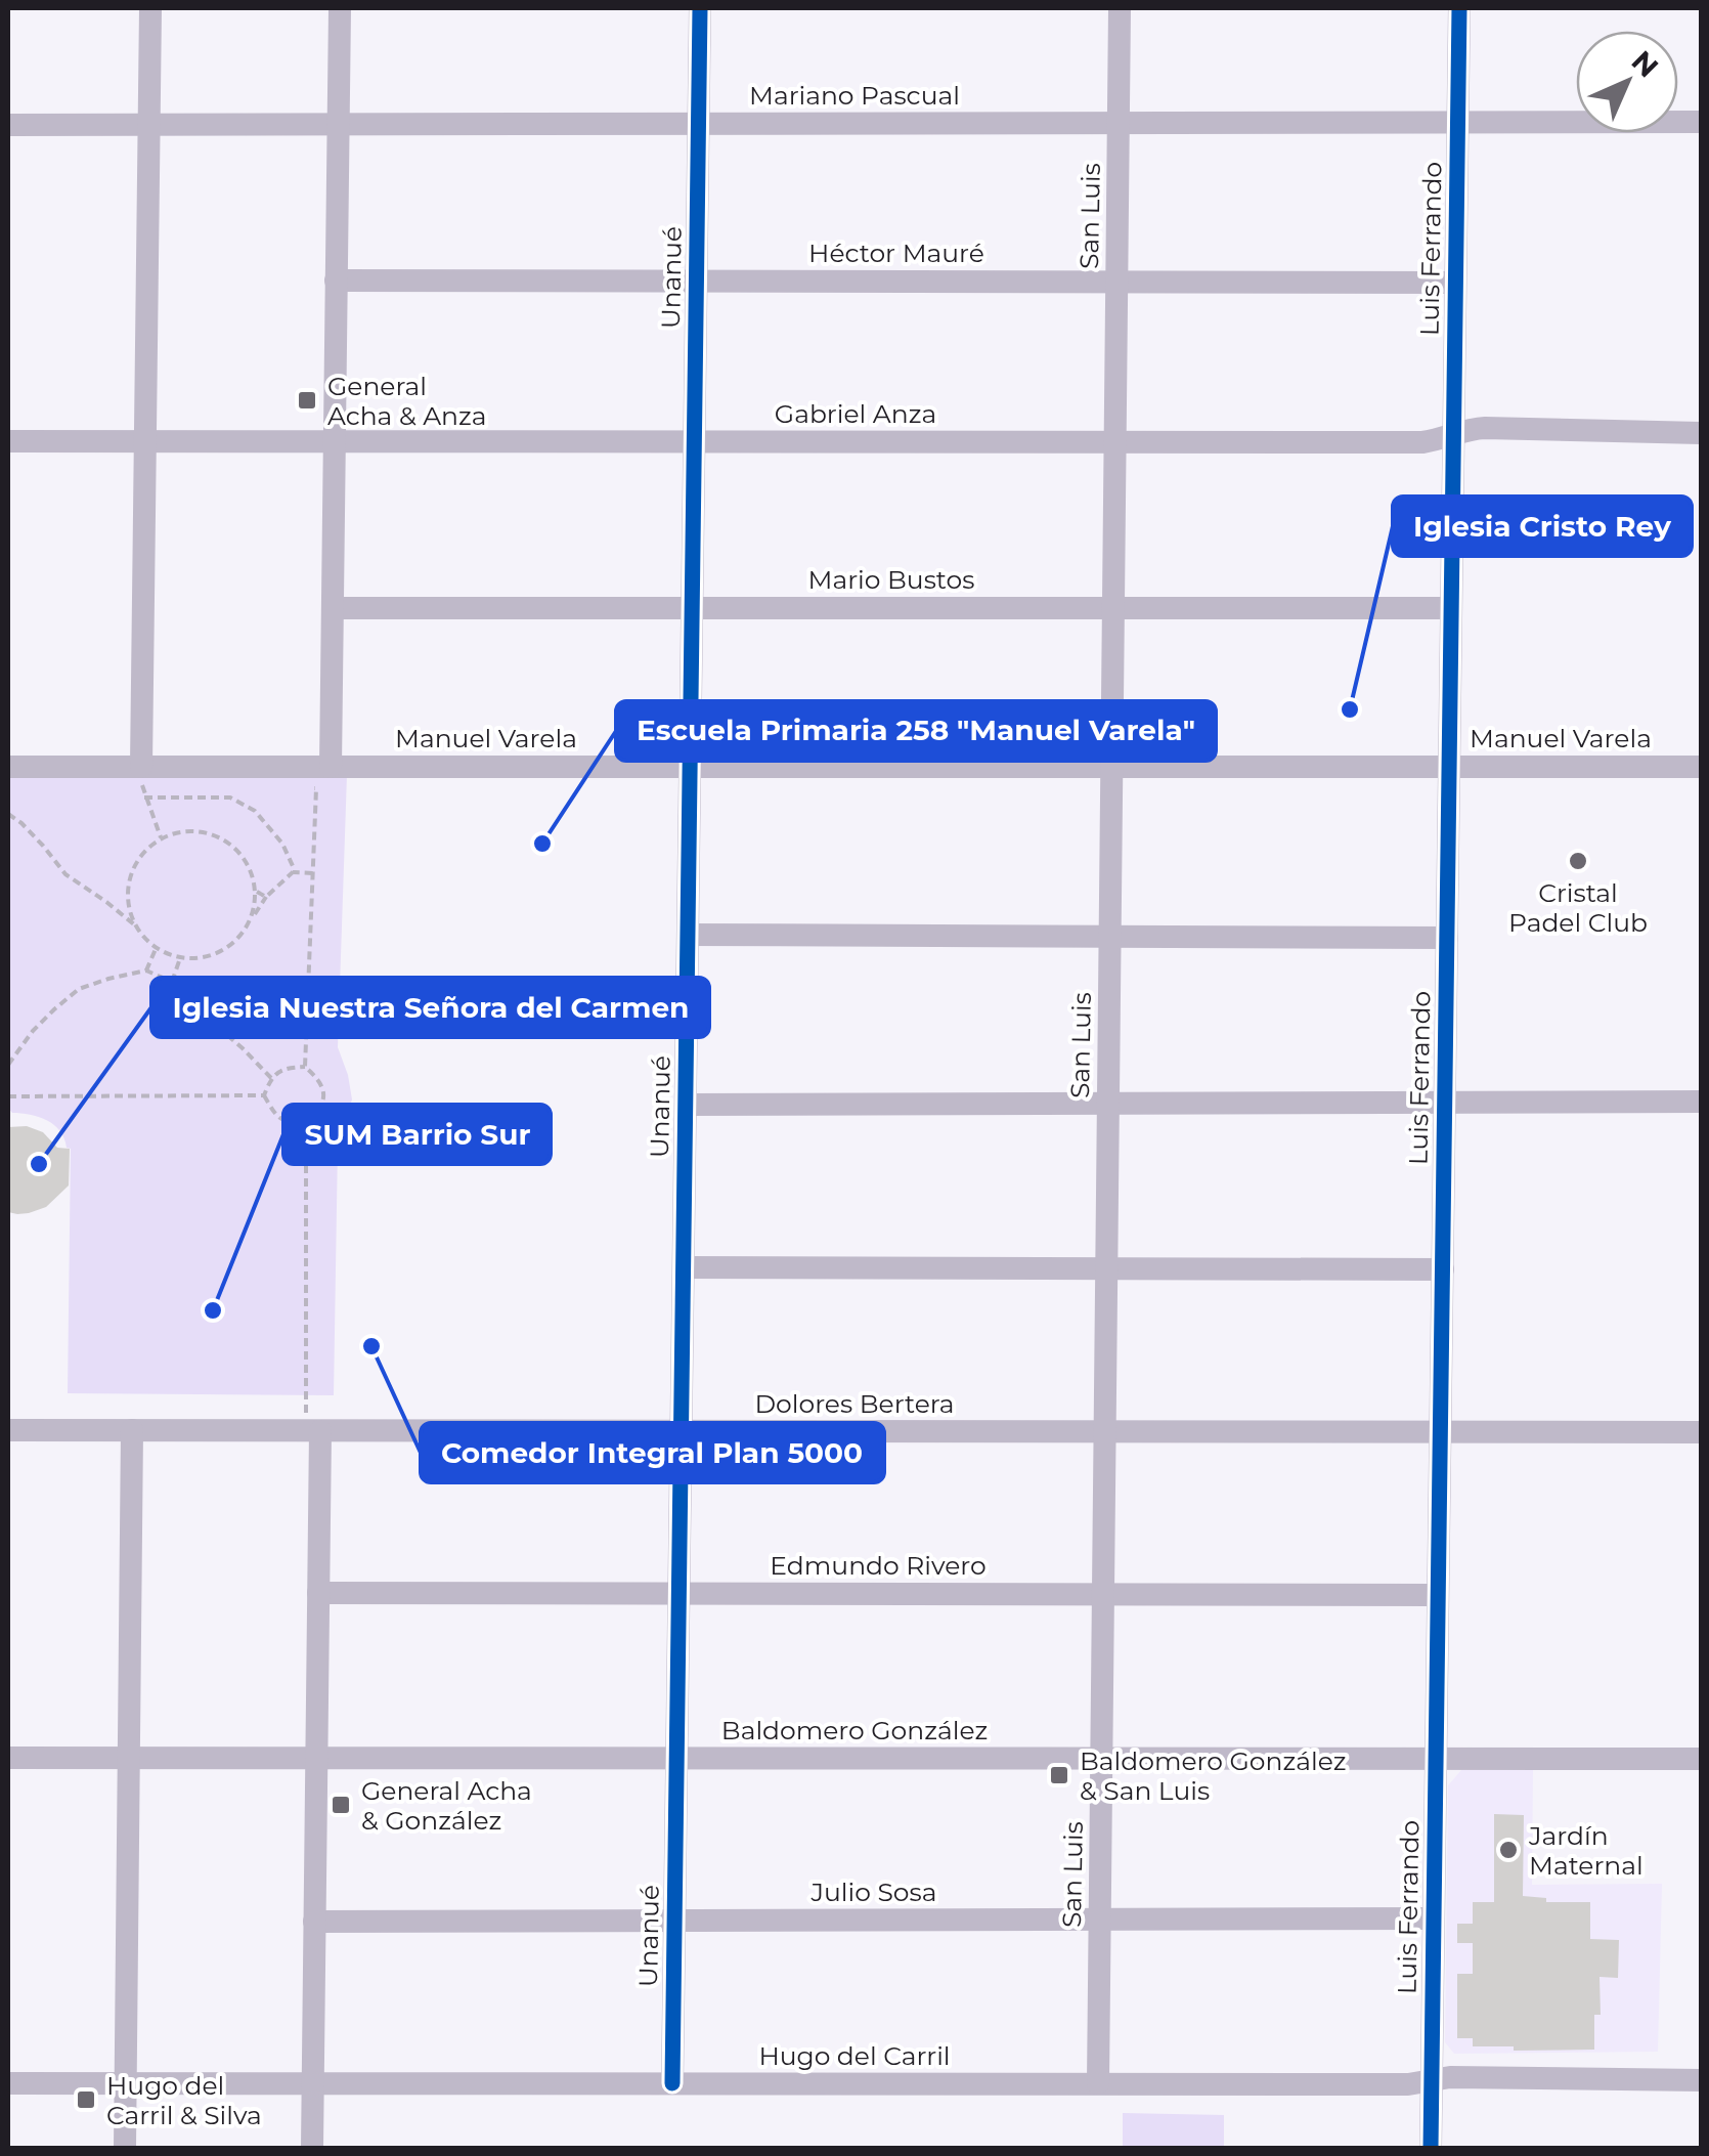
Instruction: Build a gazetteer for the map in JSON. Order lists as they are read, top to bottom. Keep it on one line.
{"streets":{"street":["Mariano Pascual","San Luis","Luis Ferrando","Héctor Mauré","Unanué","Gabriel Anza","Mario Bustos","Manuel Varela","Dolores Bertera","Edmundo Rivero","Baldomero González","Julio Sosa","Hugo del Carril"]},"crossings":[["Mariano Pascual","San Luis"],["Mariano Pascual","Luis Ferrando"],["Mariano Pascual","Unanué"],["San Luis","Héctor Mauré"],["San Luis","Gabriel Anza"],["San Luis","Mario Bustos"],["San Luis","Manuel Varela"],["San Luis","Dolores Bertera"],["San Luis","Edmundo Rivero"],["San Luis","Baldomero González"],["San Luis","Julio Sosa"],["San Luis","Hugo del Carril"],["Luis Ferrando","Héctor Mauré"],["Luis Ferrando","Gabriel Anza"],["Luis Ferrando","Mario Bustos"],["Luis Ferrando","Manuel Varela"],["Luis Ferrando","Dolores Bertera"],["Luis Ferrando","Edmundo Rivero"],["Luis Ferrando","Baldomero González"],["Luis Ferrando","Julio Sosa"],["Luis Ferrando","Hugo del Carril"],["Héctor Mauré","Unanué"],["Unanué","Gabriel Anza"],["Unanué","Mario Bustos"],["Unanué","Manuel Varela"],["Unanué","Dolores Bertera"],["Unanué","Edmundo Rivero"],["Unanué","Baldomero González"],["Unanué","Julio Sosa"],["Unanué","Hugo del Carril"]],"places":{"transit":["General Acha & Anza","Baldomero González & San Luis","General Acha & González","Hugo del Carril & Silva"],"other":["Iglesia Cristo Rey","Escuela Primaria 258 \"Manuel Varela\"","Cristal Padel Club","Iglesia Nuestra Señora del Carmen","SUM Barrio Sur","Comedor Integral Plan 5000","Jardín Maternal"]},"north":"top right"}
